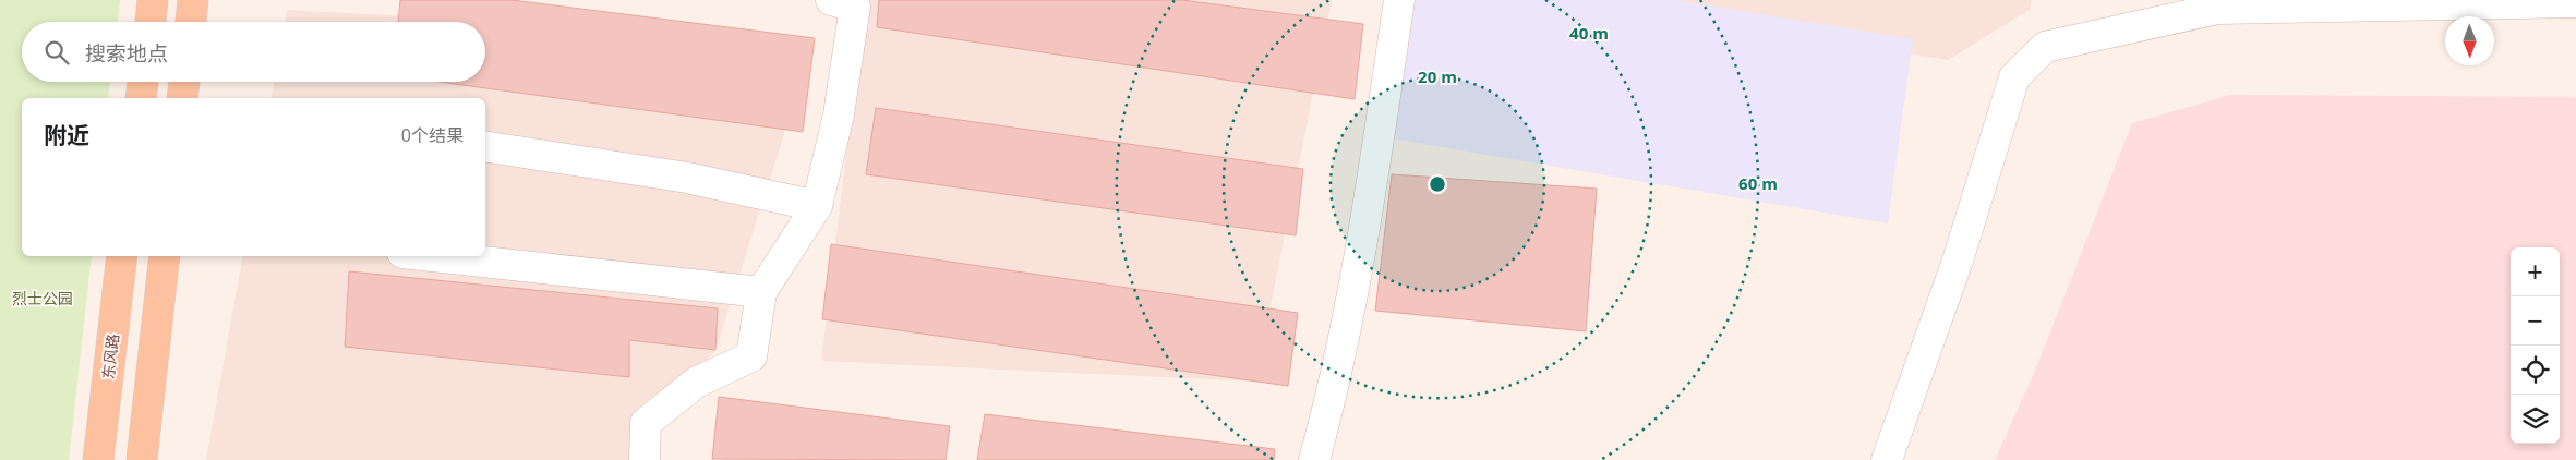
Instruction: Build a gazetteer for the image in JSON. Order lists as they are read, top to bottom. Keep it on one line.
{"streets":{"main road":["东风路"]},"parks":["烈士公园"],"north":"bottom","page":{"search":"搜索地点","heading":["附近","0个结果"],"map_buttons":["+","−"]},"rings":["40 m","20 m","60 m"]}
